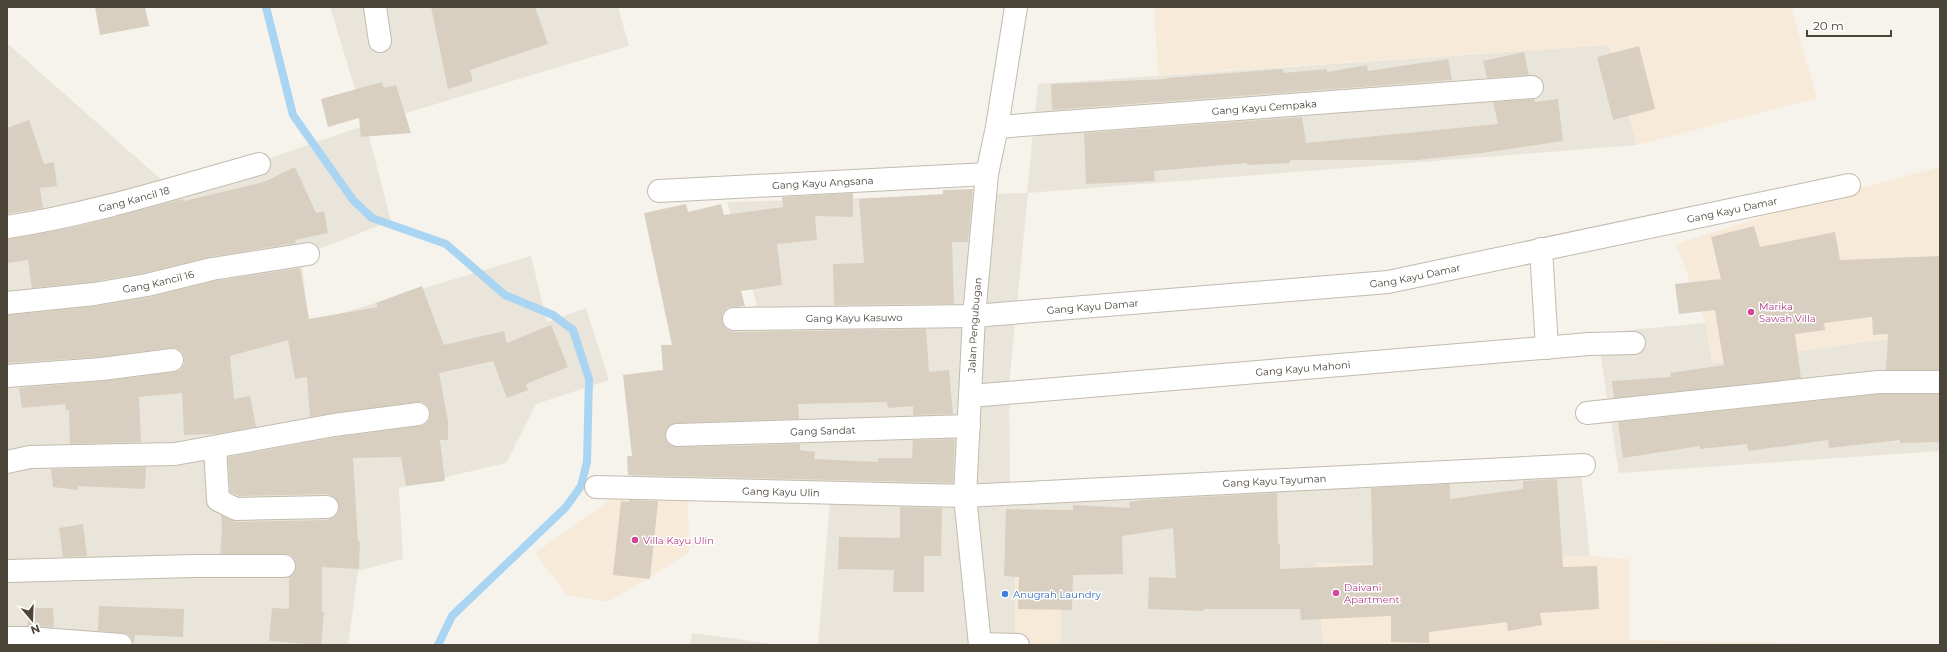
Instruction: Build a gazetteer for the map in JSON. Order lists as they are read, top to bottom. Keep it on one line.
{"streets":{"street":["Gang Kayu Cempaka","Gang Kayu Angsana","Gang Kancil 18","Gang Kayu Damar","Gang Kancil 16","Gang Kayu Kasuwo","Jalan Pengubugan","Gang Kayu Mahoni","Gang Sandat","Gang Kayu Tayuman","Gang Kayu Ulin"]},"crossings":[["Gang Kayu Cempaka","Jalan Pengubugan"],["Gang Kayu Angsana","Jalan Pengubugan"],["Gang Kayu Damar","Gang Kayu Kasuwo"],["Gang Kayu Damar","Jalan Pengubugan"],["Gang Kayu Kasuwo","Jalan Pengubugan"],["Jalan Pengubugan","Gang Kayu Mahoni"],["Jalan Pengubugan","Gang Sandat"],["Jalan Pengubugan","Gang Kayu Tayuman"],["Jalan Pengubugan","Gang Kayu Ulin"],["Gang Kayu Tayuman","Gang Kayu Ulin"]],"places":["Marika Sawah Villa","Villa Kayu Ulin","Daivani Apartment","Anugrah Laundry"],"scale_bar":"20 m","north":"bottom"}
